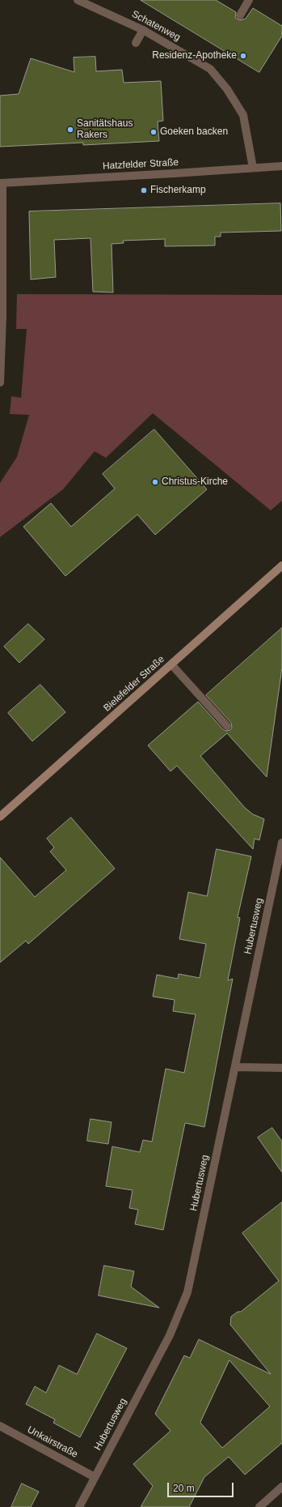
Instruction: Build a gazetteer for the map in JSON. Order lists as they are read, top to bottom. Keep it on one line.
{"streets":{"main road":["Bielefelder Straße"],"street":["Schatenweg","Hatzfelder Straße","Hubertusweg","Unkairstraße"]},"crossings":[["Schatenweg","Hatzfelder Straße"],["Hubertusweg","Unkairstraße"]],"places":["Residenz-Apotheke","Sanitätshaus Rakers","Goeken backen","Fischerkamp","Christus-Kirche"],"scale_bar":"20 m"}
